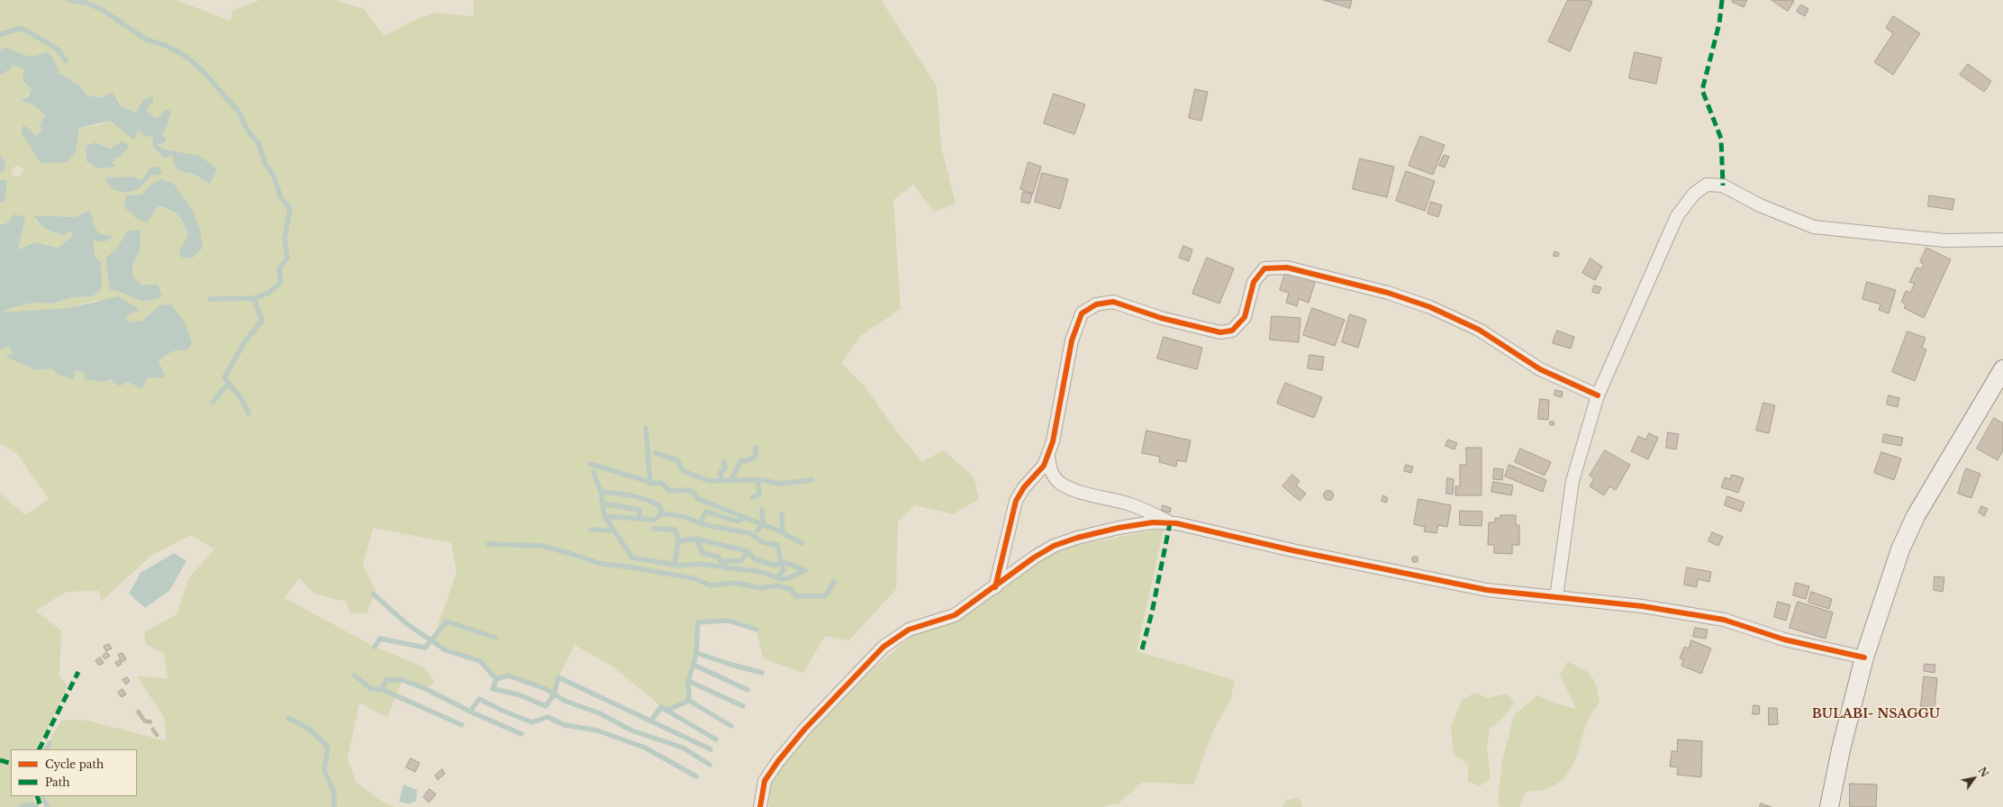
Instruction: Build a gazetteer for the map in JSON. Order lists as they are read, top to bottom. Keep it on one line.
{"districts":["BULABI- NSAGGU"],"legend":["Cycle path","Path"],"north":"top right"}
